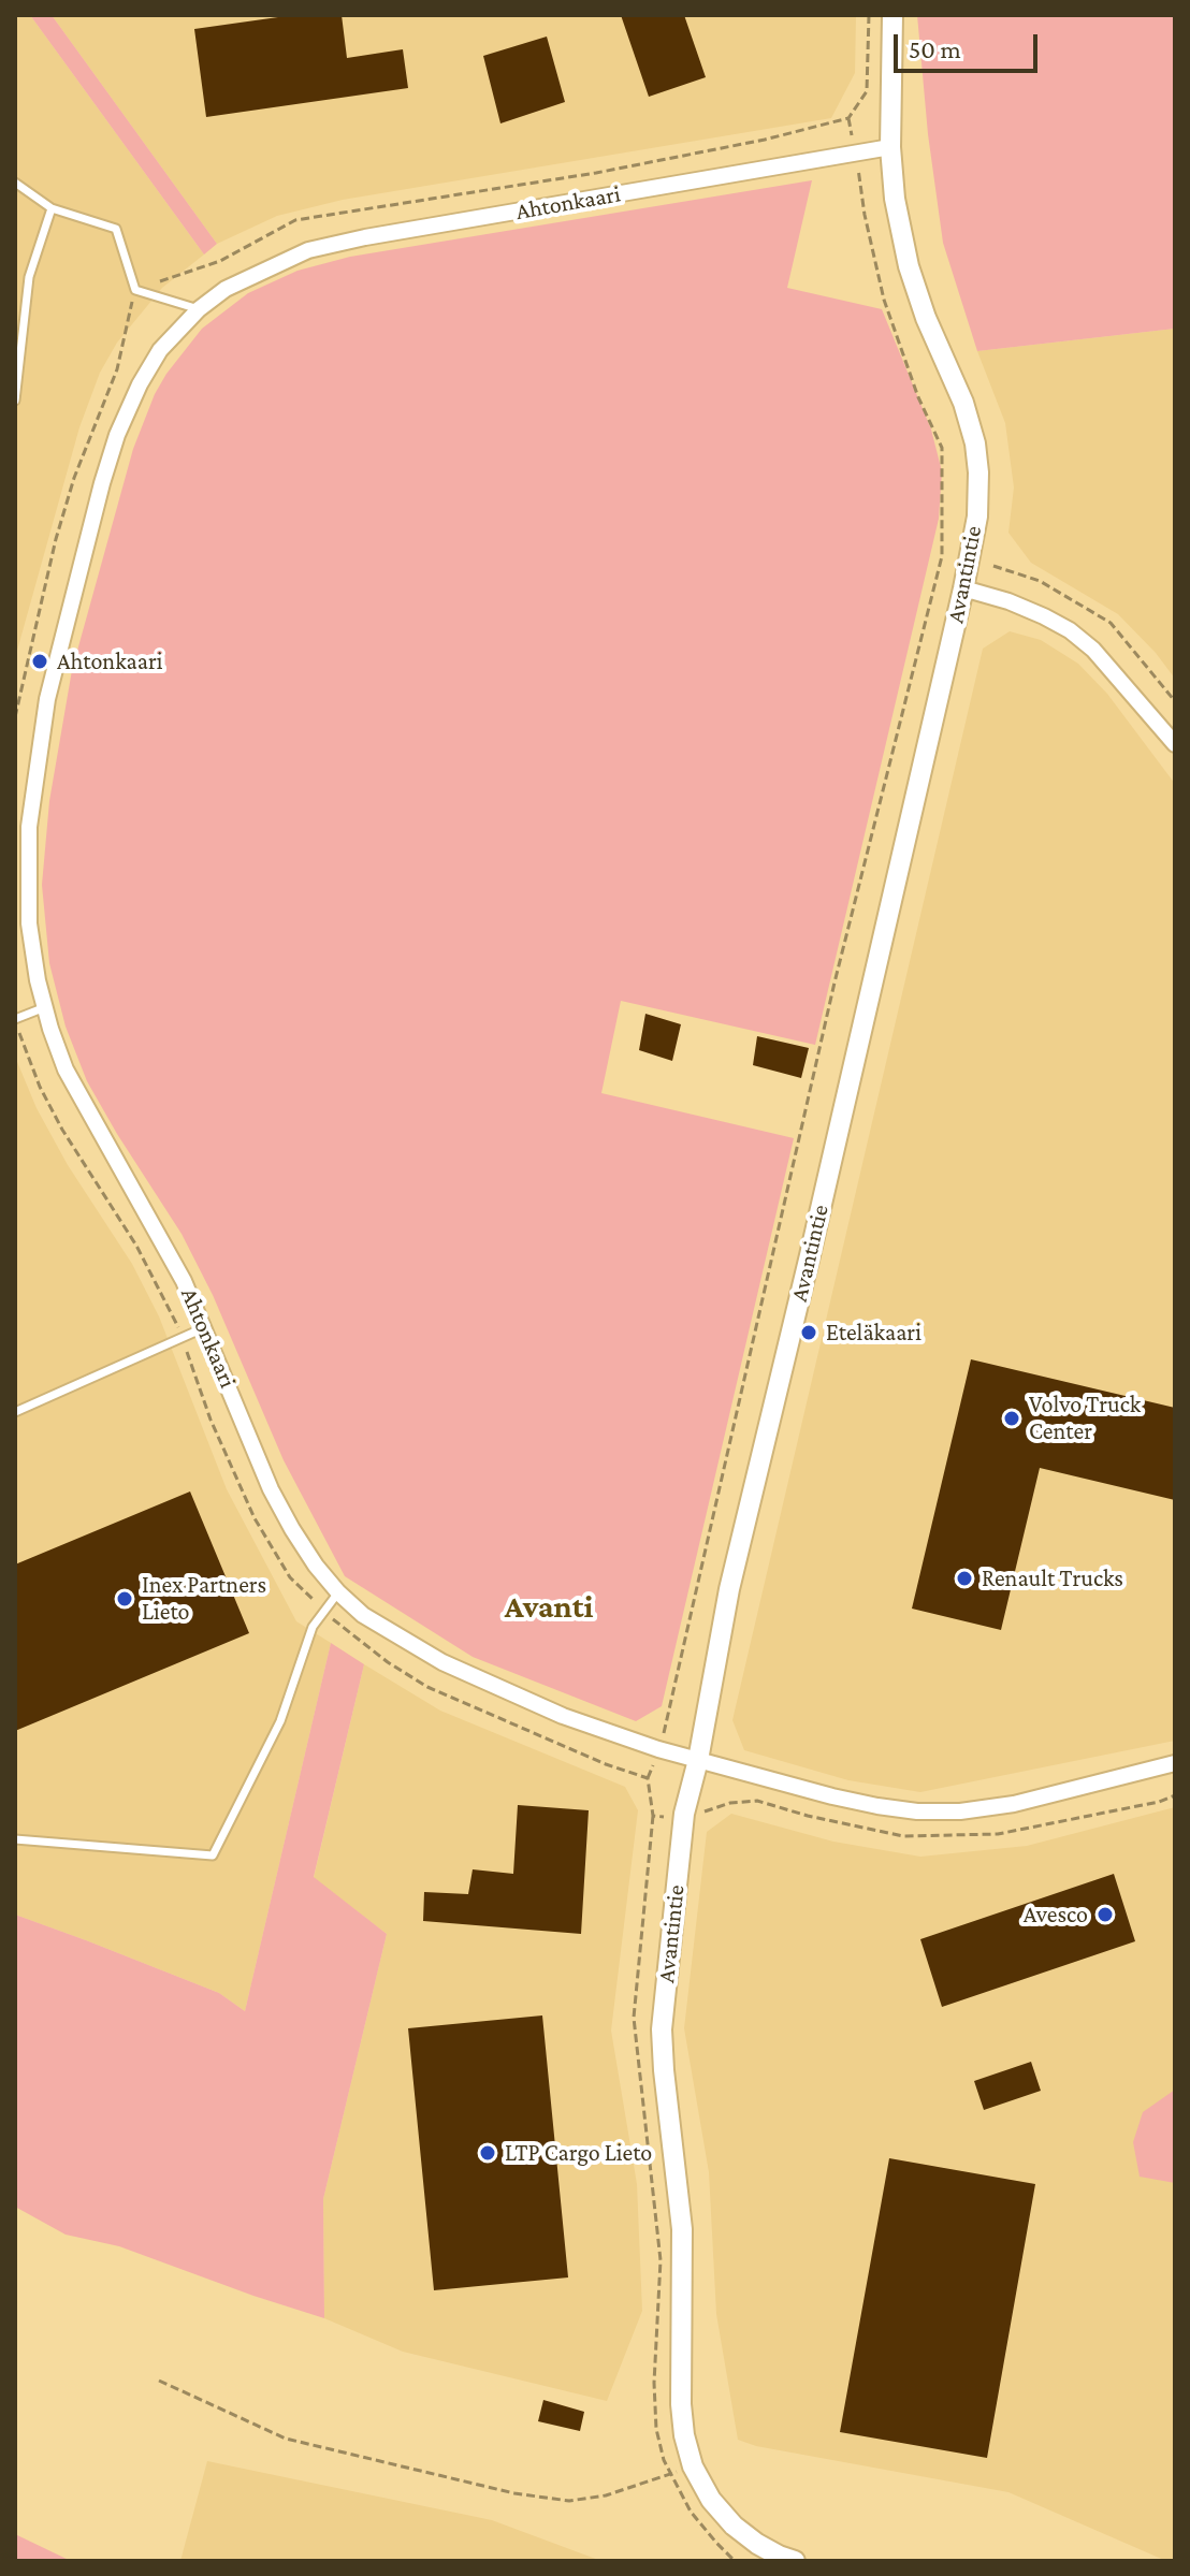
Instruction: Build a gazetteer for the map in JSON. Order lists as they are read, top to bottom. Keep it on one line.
{"streets":{"street":["Ahtonkaari","Avantintie"]},"crossings":[["Ahtonkaari","Avantintie"]],"districts":["Avanti"],"places":["Ahtonkaari","Eteläkaari","Volvo Truck Center","Renault Trucks","Inex Partners Lieto","Avesco","LTP Cargo Lieto"],"scale_bar":"50 m"}
